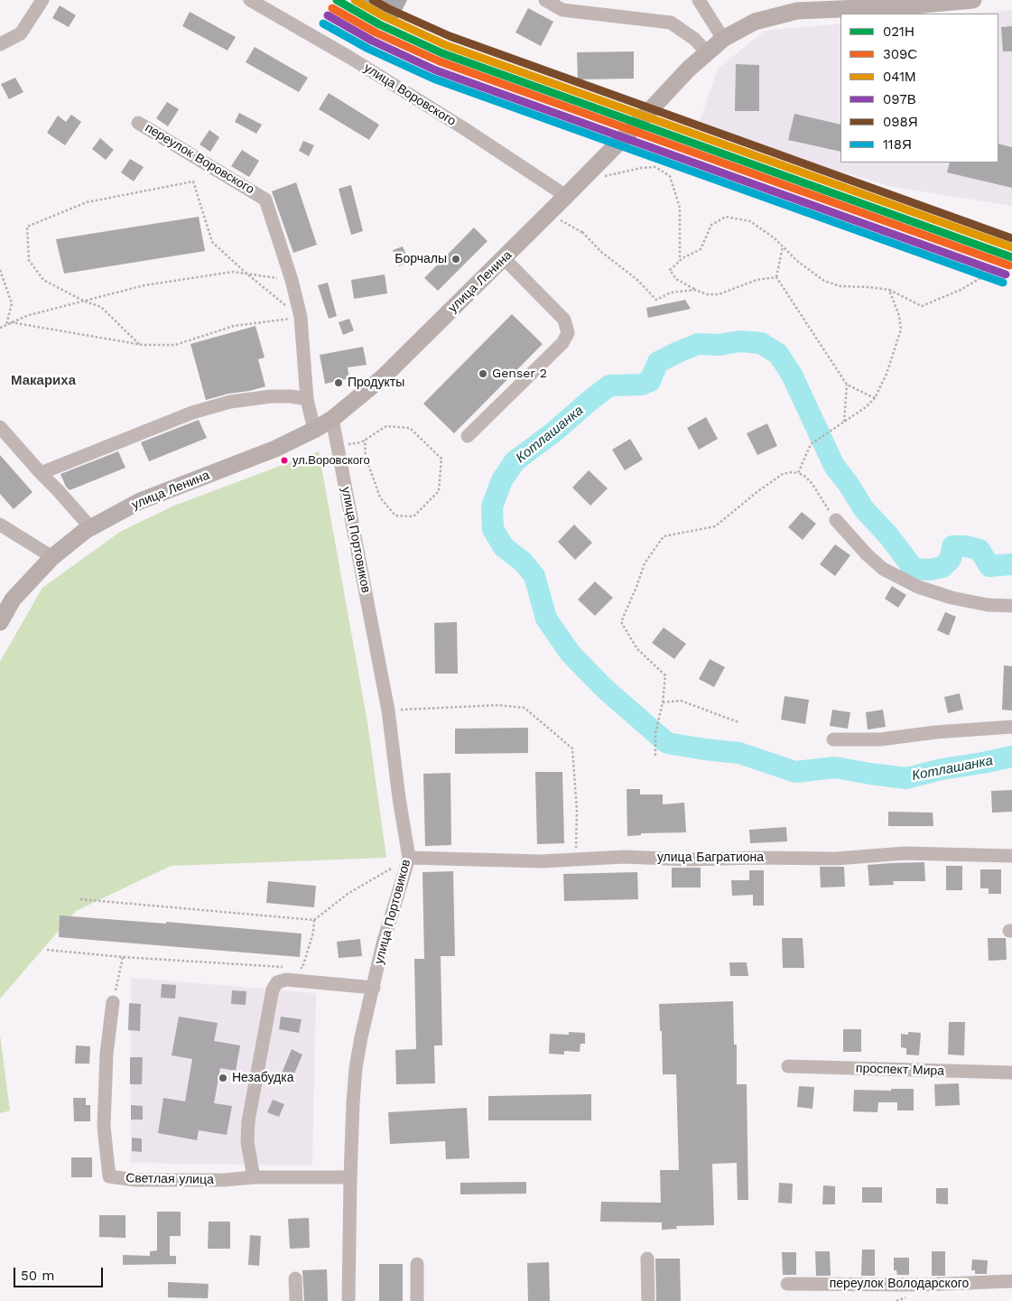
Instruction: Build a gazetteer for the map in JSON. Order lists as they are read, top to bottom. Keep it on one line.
{"streets":{"main road":["улица Ленина"],"street":["улица Воровского","переулок Воровского","улица Портовиков","улица Багратиона","проспект Мира","Светлая улица","переулок Володарского"]},"crossings":[["улица Воровского","улица Ленина"],["переулок Воровского","улица Ленина"],["улица Ленина","улица Портовиков"],["улица Портовиков","улица Багратиона"],["улица Портовиков","Светлая улица"]],"districts":["Макариха"],"water":["Котлашанка"],"places":["Борчалы","Genser 2","Продукты","ул.Воровского","Незабудка"],"lines":["transit line 021Н","transit line 041М","transit line 098Я","transit line 309С","transit line 097В","transit line 118Я"],"legend":["021Н","309С","041М","097В","098Я","118Я"],"scale_bar":"50 m"}
